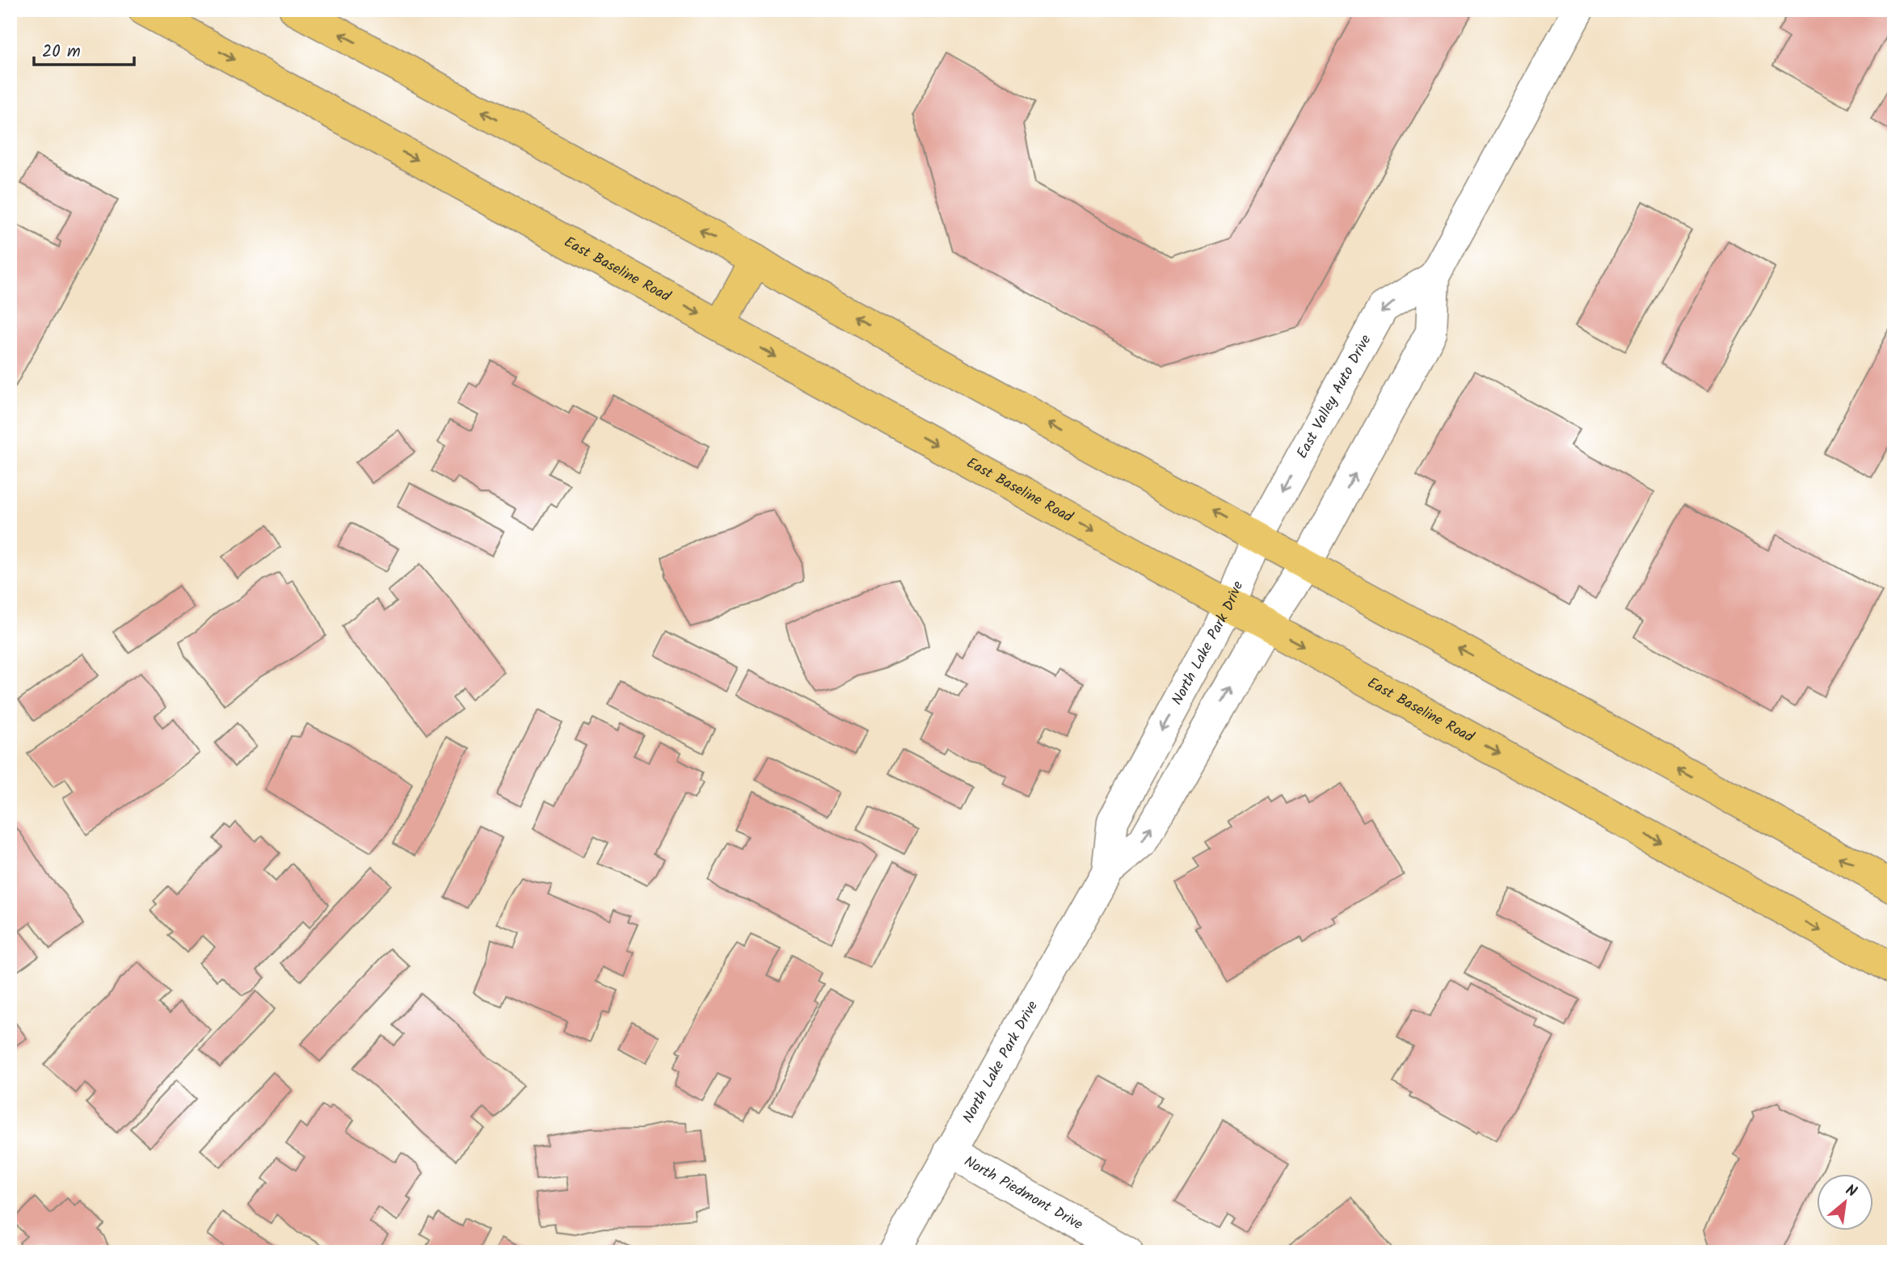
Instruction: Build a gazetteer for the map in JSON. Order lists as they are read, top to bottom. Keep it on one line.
{"streets":{"main road":["East Baseline Road"],"street":["East Valley Auto Drive","North Lake Park Drive","North Piedmont Drive"]},"crossings":[["East Baseline Road","North Lake Park Drive"],["East Valley Auto Drive","North Lake Park Drive"],["North Lake Park Drive","North Piedmont Drive"]],"scale_bar":"20 m","north":"top right"}
